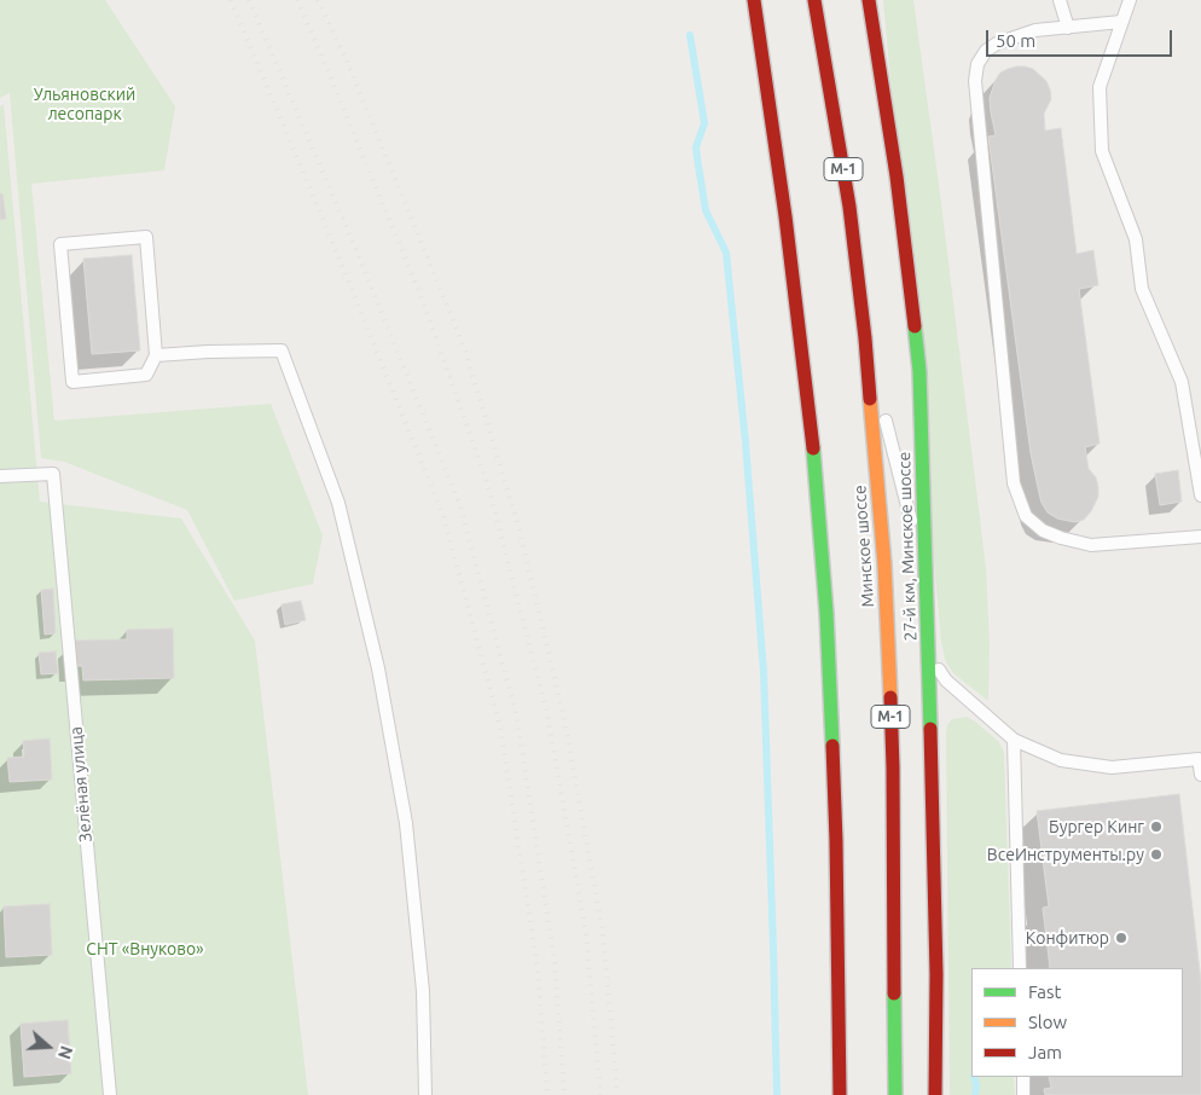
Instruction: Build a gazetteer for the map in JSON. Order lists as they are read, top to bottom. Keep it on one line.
{"streets":{"main road":["М-1","Минское шоссе","27-й км, Минское шоссе"],"lane":["Зелёная улица"]},"parks":["Ульяновский лесопарк","СНТ «Внуково»"],"places":["Бургер Кинг","ВсеИнструменты.ру","Конфитюр"],"legend":["Fast","Slow","Jam"],"scale_bar":"50 m","north":"right"}
